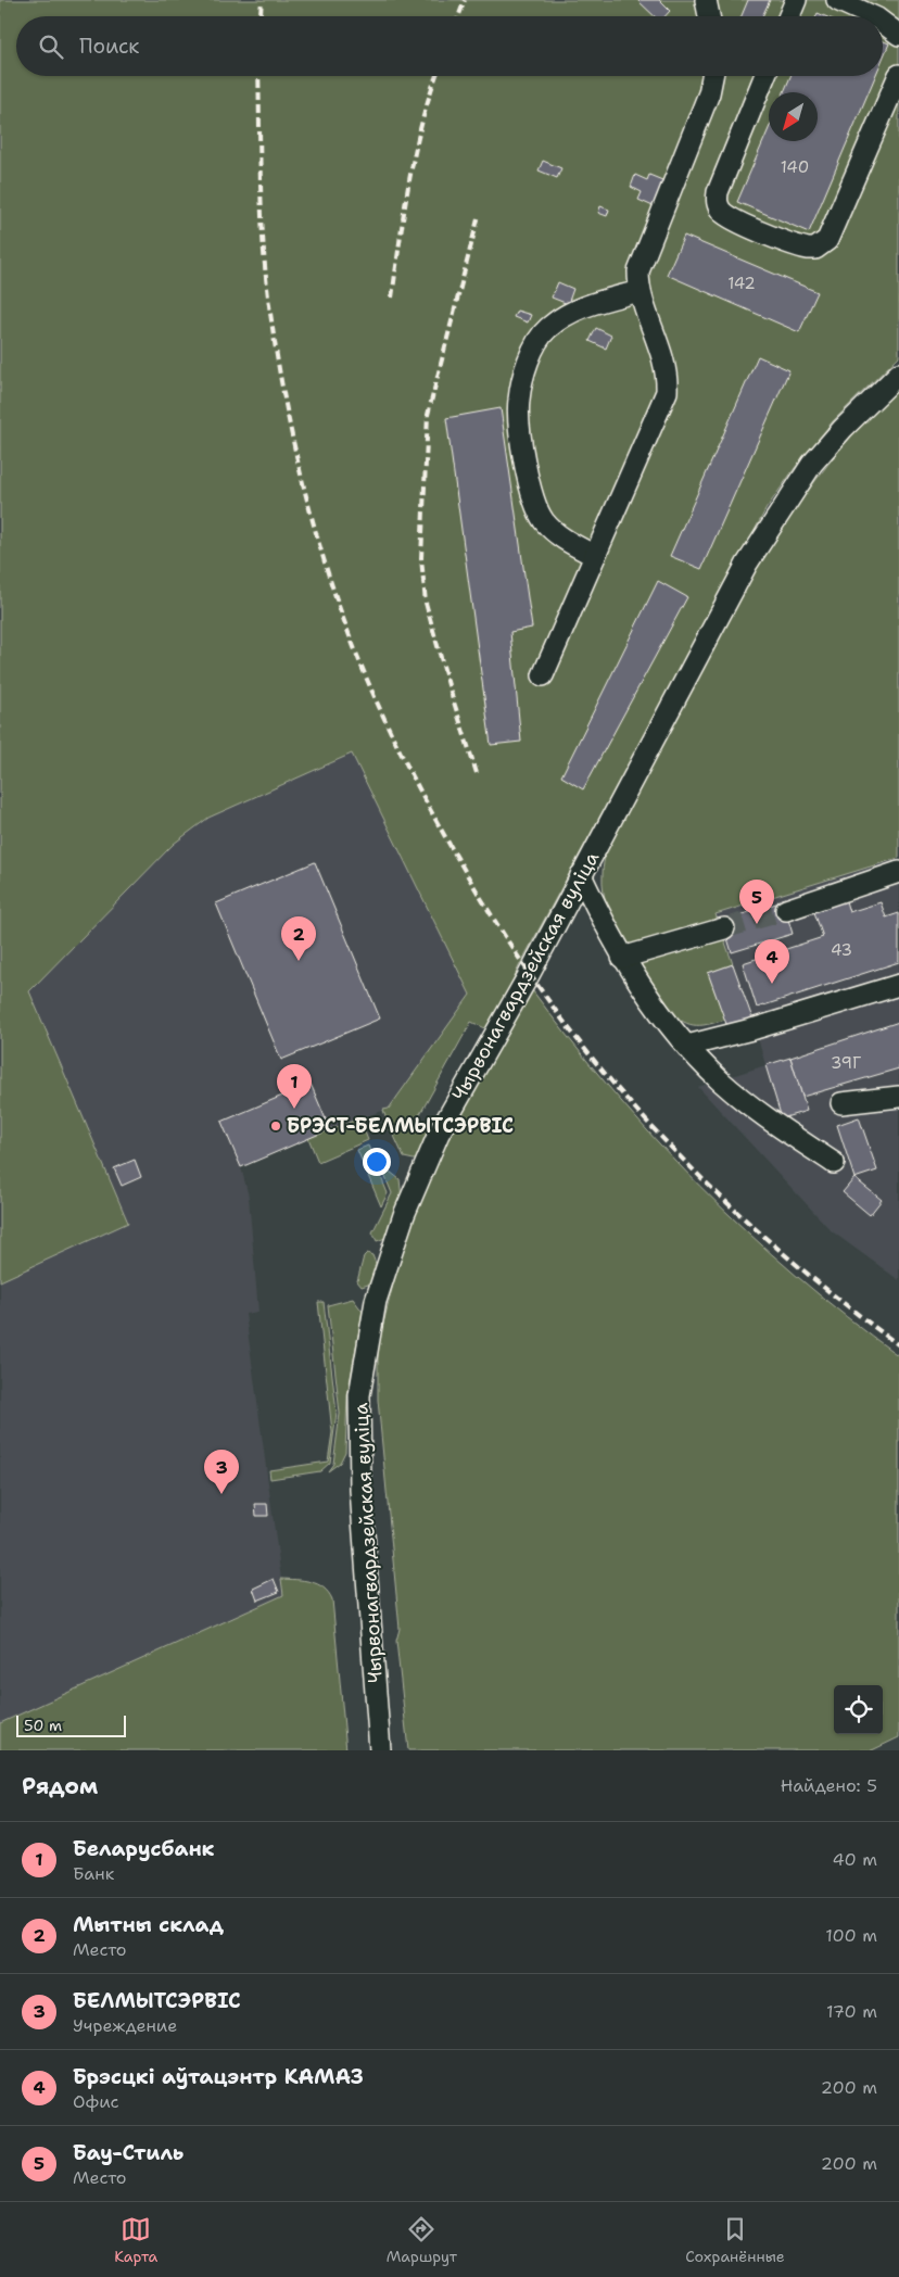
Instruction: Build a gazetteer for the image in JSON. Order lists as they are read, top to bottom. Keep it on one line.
{"streets":{"street":["Чырвонагвардзейская вуліца"]},"places":["БРЭСТ-БЕЛМЫТСЭРВІС"],"house_numbers":["140","142","43","39Г"],"scale_bar":"50 m","north":"bottom left","page":{"search":"Поиск","pins":["5","2","4","1","3"],"scale":"50 m","heading":["Рядом","Найдено: 5"],"list":[{"mark":"1","name":"Беларусбанк","note":"Банк","value":"40 m"},{"mark":"2","name":"Мытны склад","note":"Место","value":"100 m"},{"mark":"3","name":"БЕЛМЫТСЭРВІС","note":"Учреждение","value":"170 m"},{"mark":"4","name":"Брэсцкі аўтацэнтр КАМАЗ","note":"Офис","value":"200 m"},{"mark":"5","name":"Бау-Стиль","note":"Место","value":"200 m"}],"nav":["Карта","Маршрут","Сохранённые"]}}
